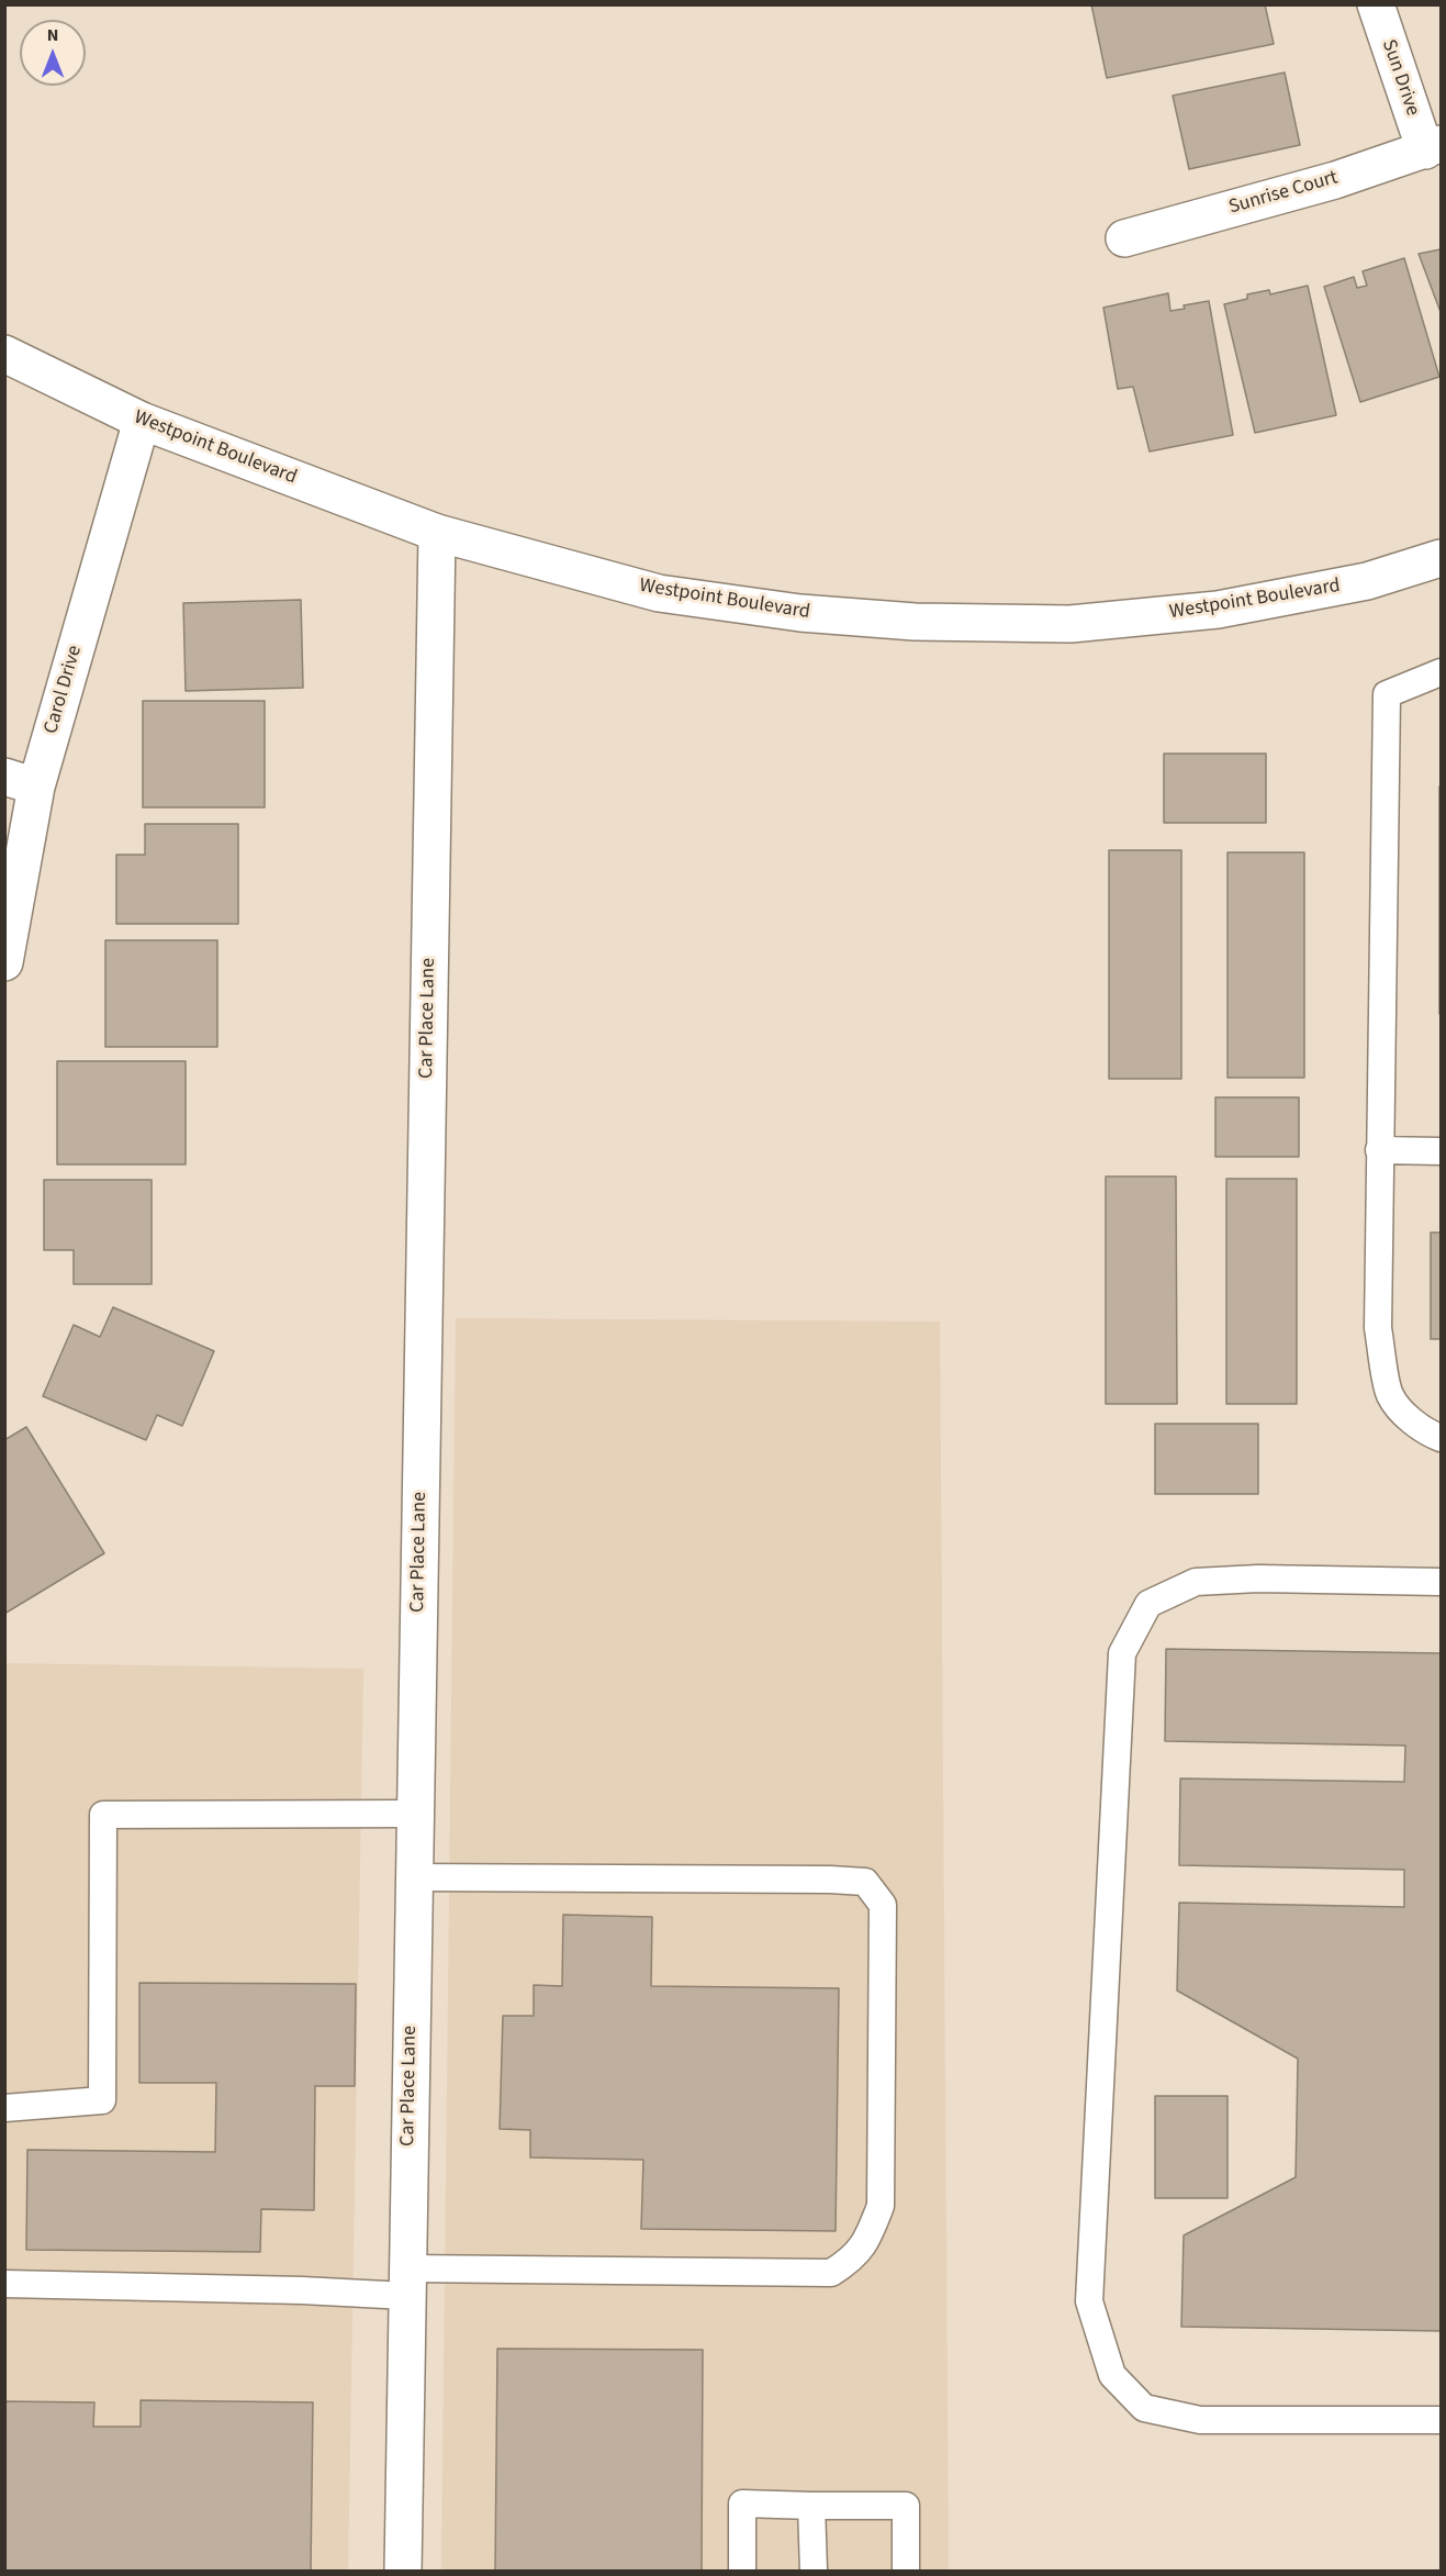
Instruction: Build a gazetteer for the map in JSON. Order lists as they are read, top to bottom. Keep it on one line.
{"streets":{"street":["Sun Drive","Sunrise Court","Westpoint Boulevard","Carol Drive","Car Place Lane"]},"crossings":[["Sun Drive","Sunrise Court"],["Westpoint Boulevard","Carol Drive"],["Westpoint Boulevard","Car Place Lane"]],"north":"top"}
